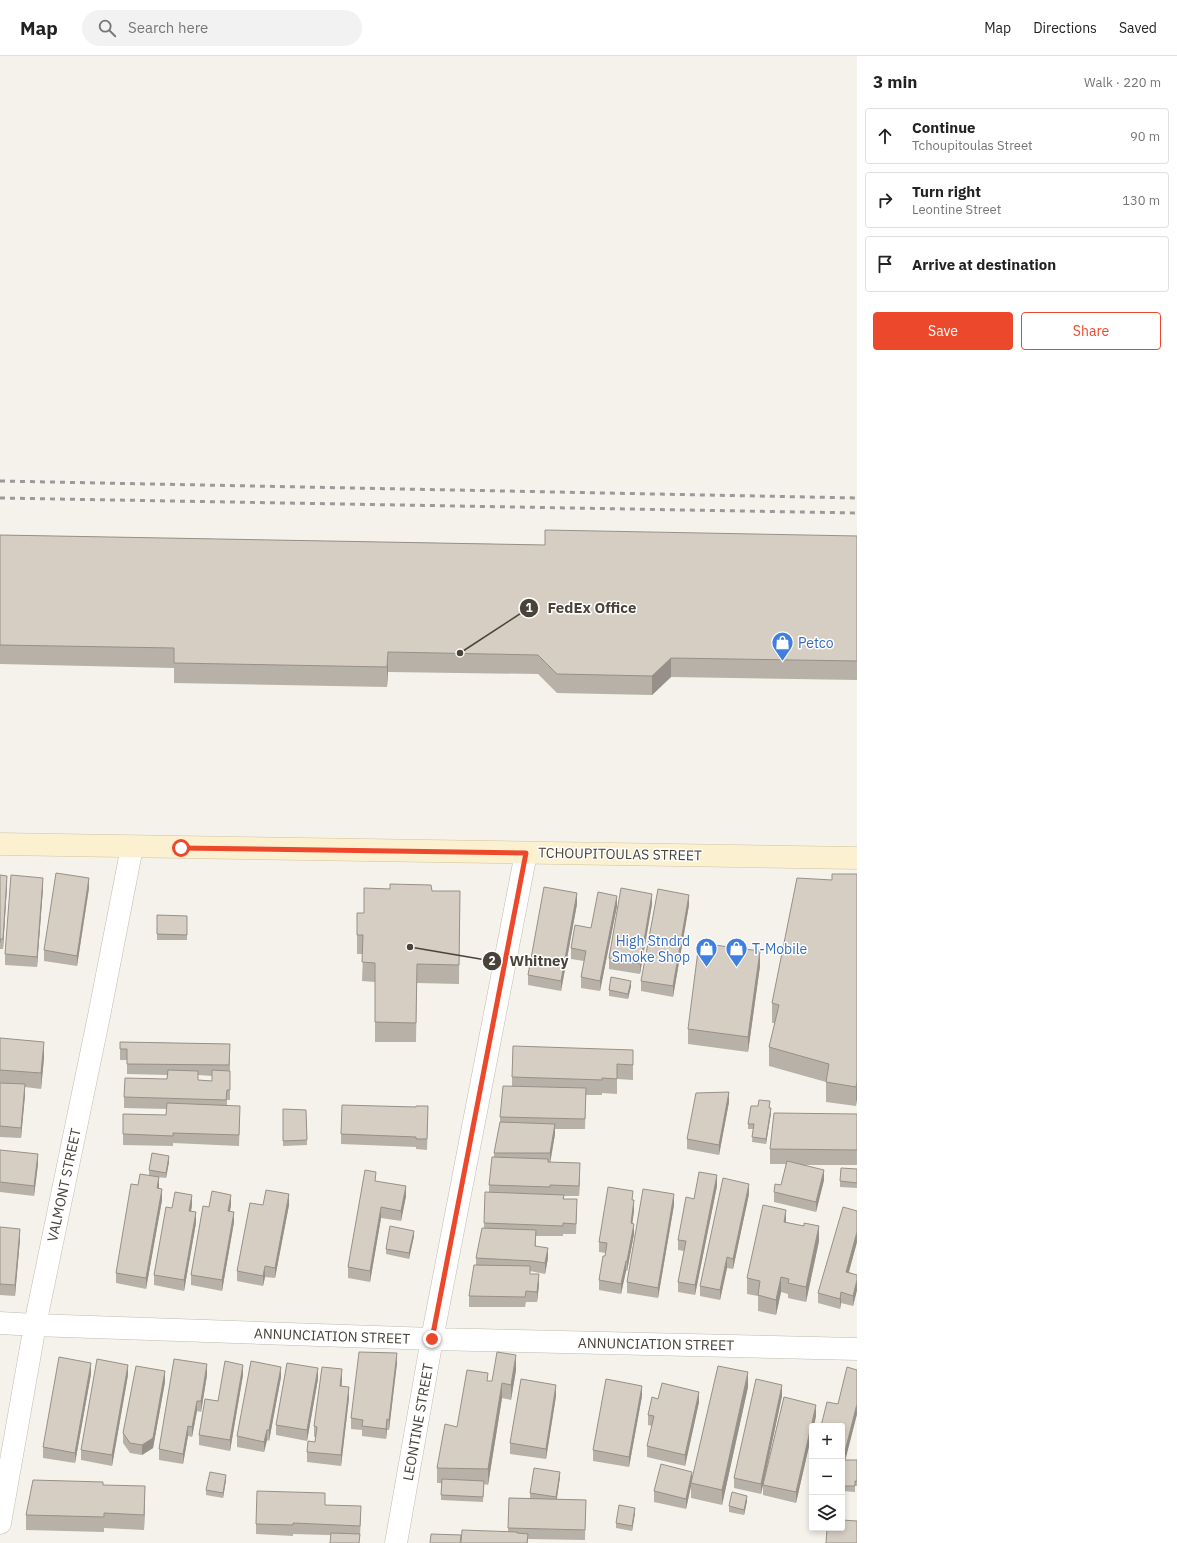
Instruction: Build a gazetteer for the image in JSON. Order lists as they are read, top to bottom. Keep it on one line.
{"streets":{"street":["TCHOUPITOULAS STREET","VALMONT STREET","ANNUNCIATION STREET","LEONTINE STREET"]},"crossings":[["TCHOUPITOULAS STREET","VALMONT STREET"],["TCHOUPITOULAS STREET","LEONTINE STREET"],["VALMONT STREET","ANNUNCIATION STREET"],["ANNUNCIATION STREET","LEONTINE STREET"]],"places":{"other":["FedEx Office","Whitney"],"shop":["Petco","High Stndrd Smoke Shop","T-Mobile"]},"page":{"header":"Map","search":"Search here","nav":["Map","Directions","Saved"],"heading":["3 min","Walk · 220 m"],"list":[["Continue","Tchoupitoulas Street","90 m"],["Turn right","Leontine Street","130 m"],"Arrive at destination"],"buttons":["Save","Share"],"map_buttons":["+","−"]}}
